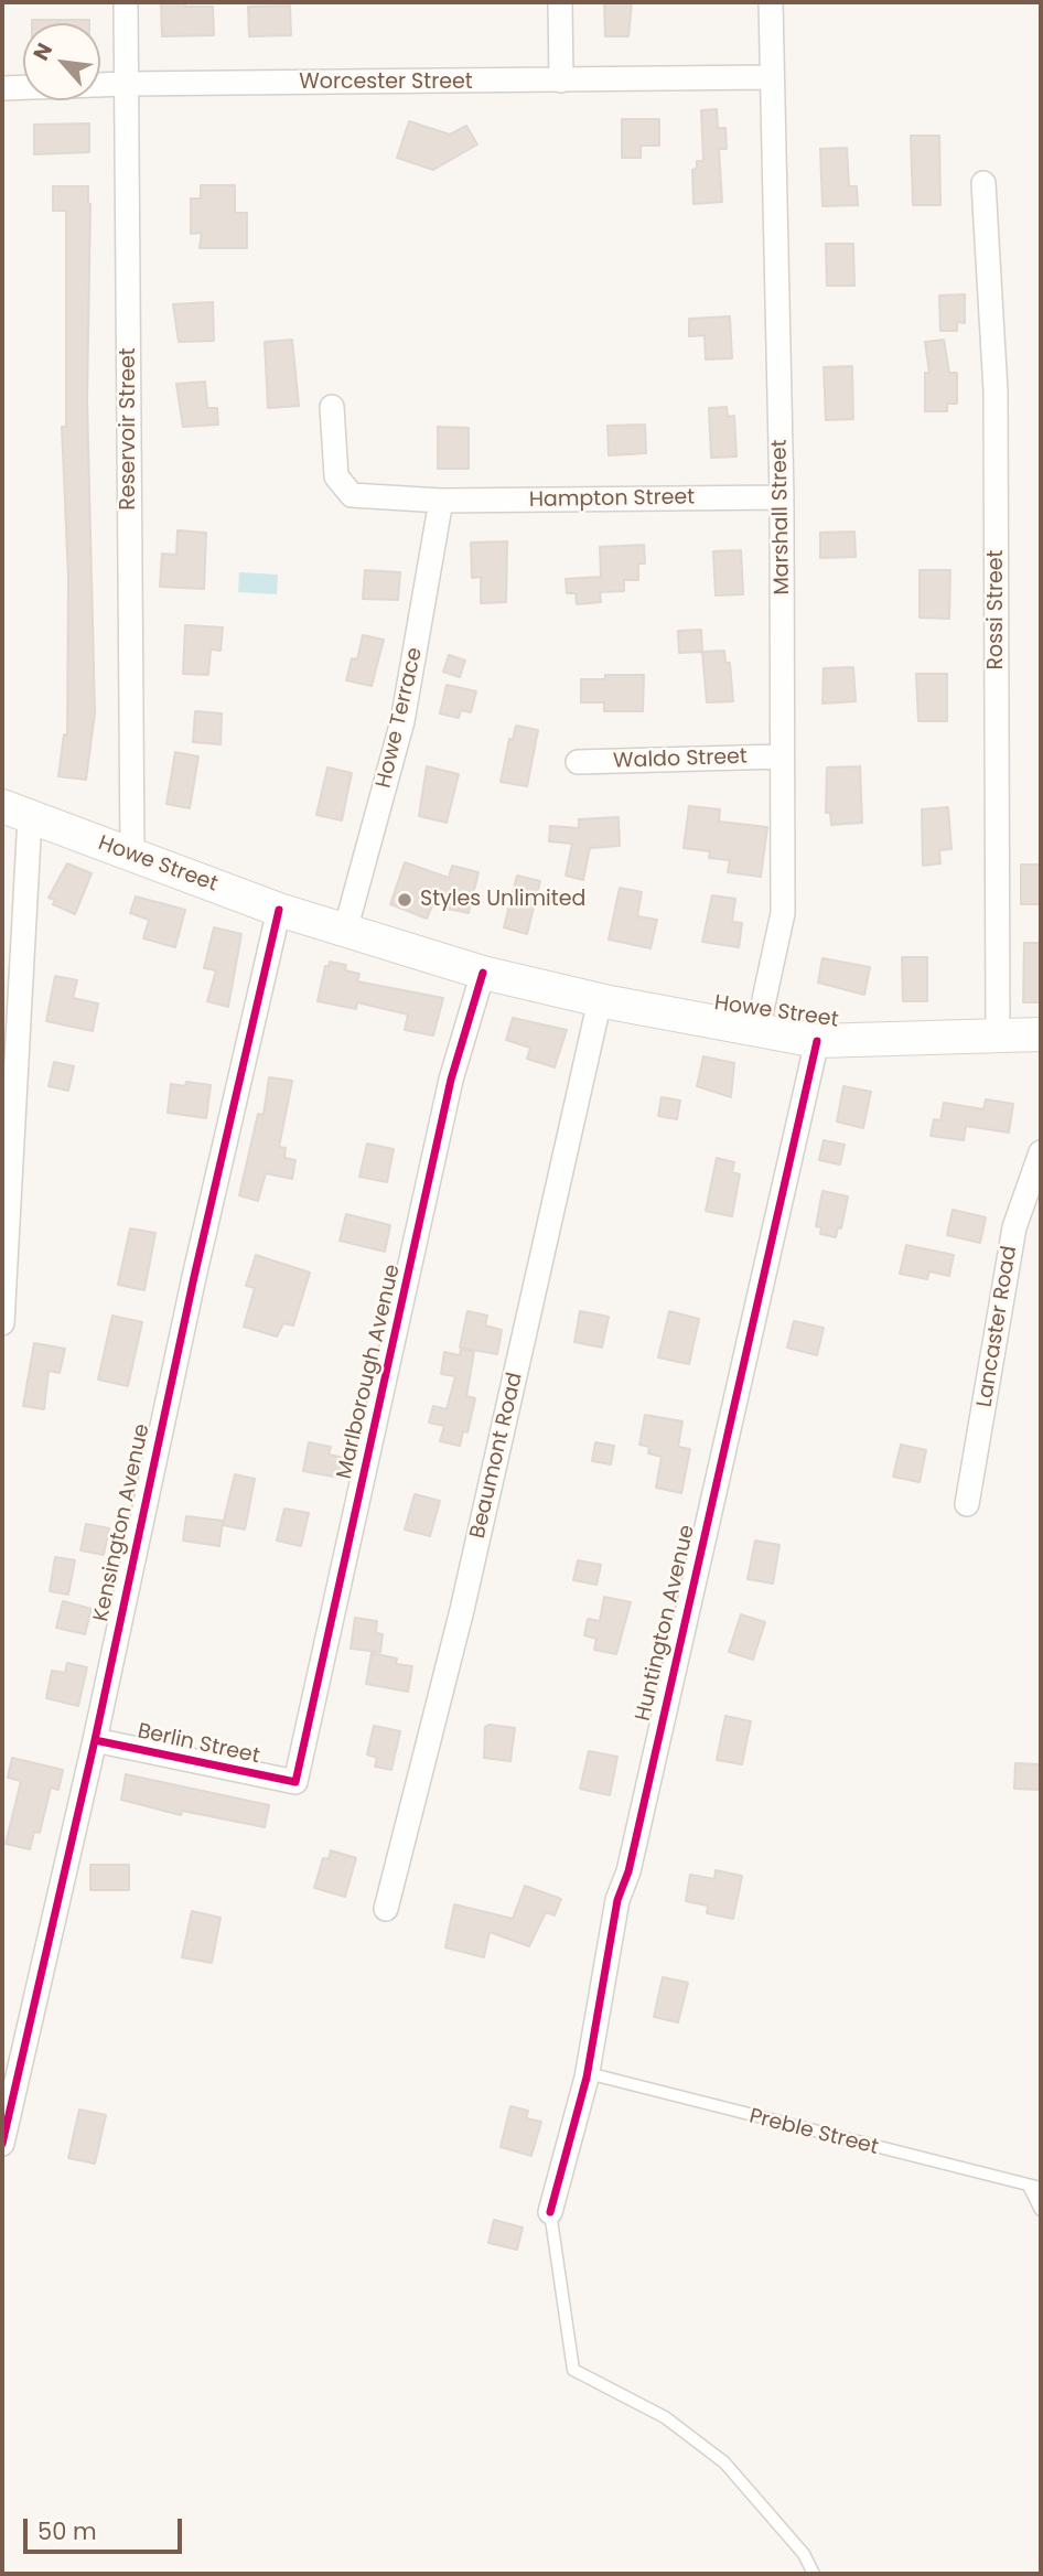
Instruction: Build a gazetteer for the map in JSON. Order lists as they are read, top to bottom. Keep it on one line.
{"streets":{"main road":["Howe Street"],"street":["Worcester Street","Reservoir Street","Hampton Street","Marshall Street","Rossi Street","Howe Terrace","Waldo Street","Lancaster Road","Marlborough Avenue","Beaumont Road","Kensington Avenue","Huntington Avenue","Berlin Street"],"lane":["Preble Street"]},"crossings":[["Worcester Street","Reservoir Street"],["Worcester Street","Marshall Street"],["Reservoir Street","Howe Street"],["Hampton Street","Marshall Street"],["Hampton Street","Howe Terrace"],["Marshall Street","Waldo Street"],["Marshall Street","Howe Street"],["Rossi Street","Howe Street"],["Howe Terrace","Howe Street"],["Howe Street","Marlborough Avenue"],["Howe Street","Beaumont Road"],["Howe Street","Kensington Avenue"],["Howe Street","Huntington Avenue"],["Marlborough Avenue","Berlin Street"],["Kensington Avenue","Berlin Street"],["Huntington Avenue","Preble Street"]],"places":["Styles Unlimited"],"scale_bar":"50 m","north":"top left"}
